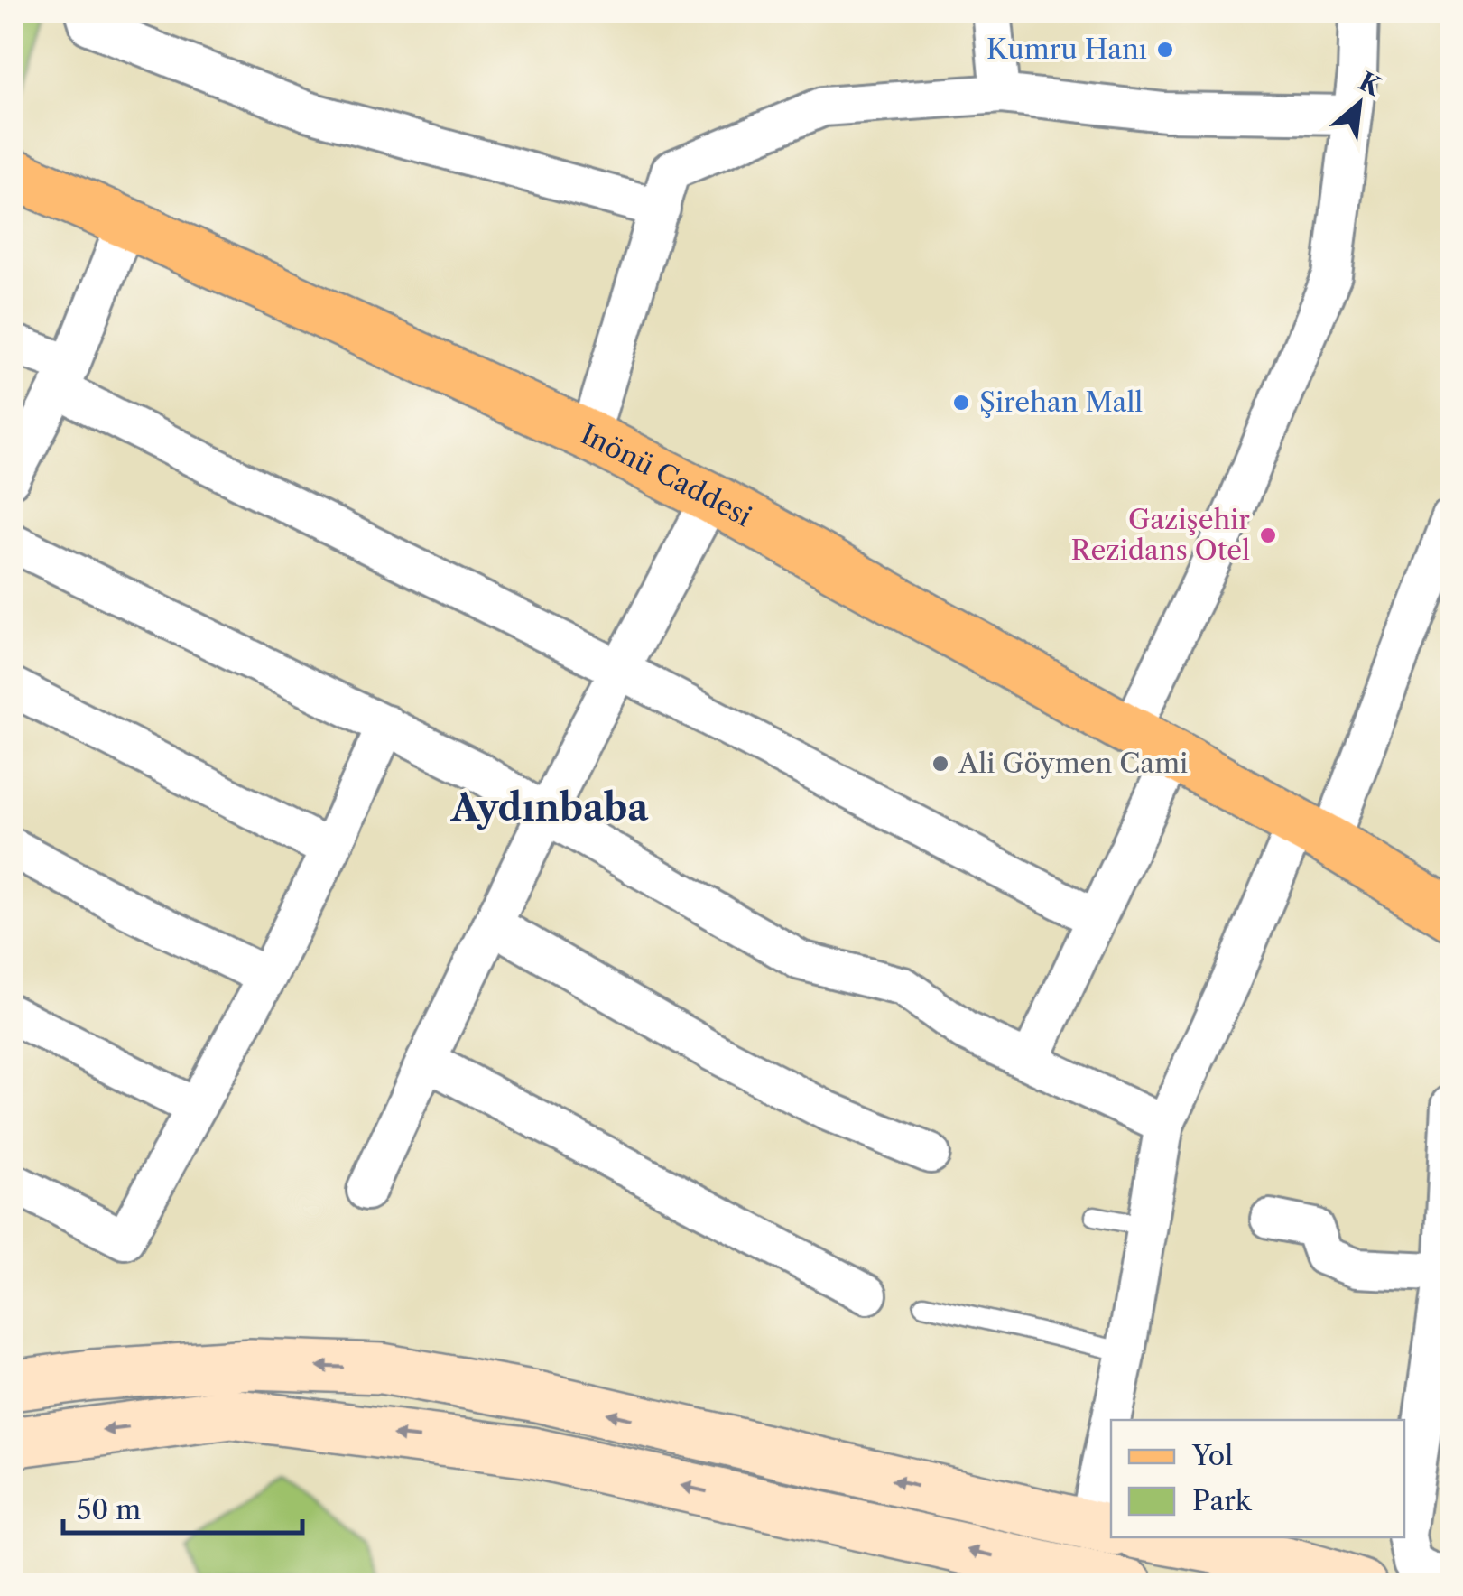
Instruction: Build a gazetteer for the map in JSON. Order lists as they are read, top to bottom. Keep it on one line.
{"streets":{"main road":["Inönü Caddesi"]},"districts":["Aydınbaba"],"places":["Kumru Hanı","Şirehan Mall","Gazişehir Rezidans Otel","Ali Göymen Cami"],"legend":["Yol","Park"],"scale_bar":"50 m","north":"top right"}
